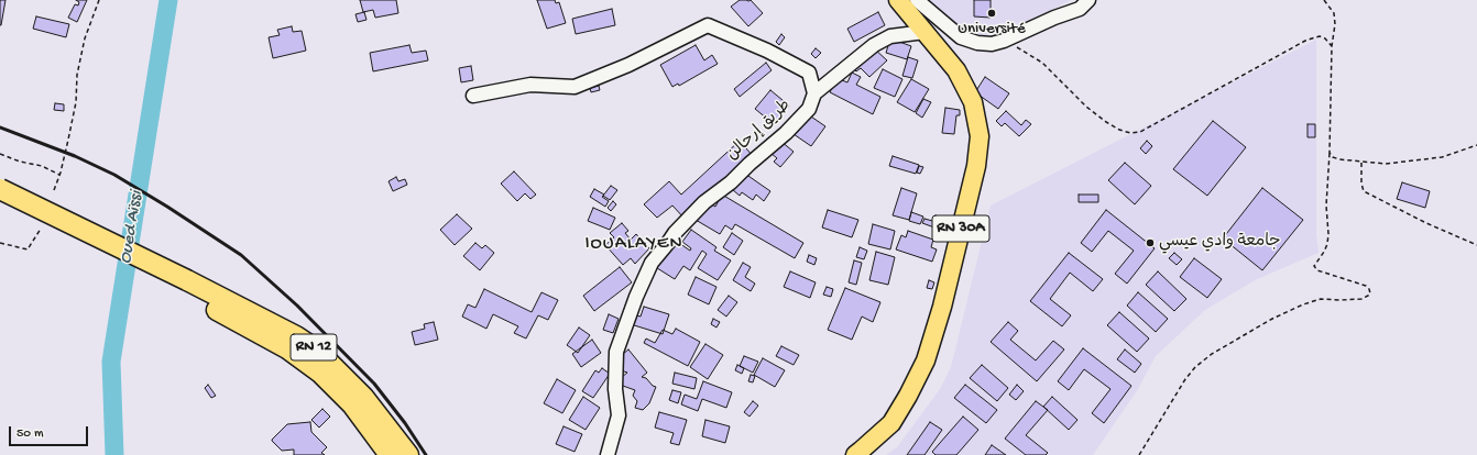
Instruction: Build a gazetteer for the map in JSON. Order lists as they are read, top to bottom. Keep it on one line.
{"streets":{"highway":["RN 12"],"main road":["RN 30A"],"street":["طريق إرحالن"]},"districts":["IOUALAYEN"],"water":["Oued Aïssi"],"places":["Université","جامعة وادي عيسي"],"scale_bar":"50 m"}
